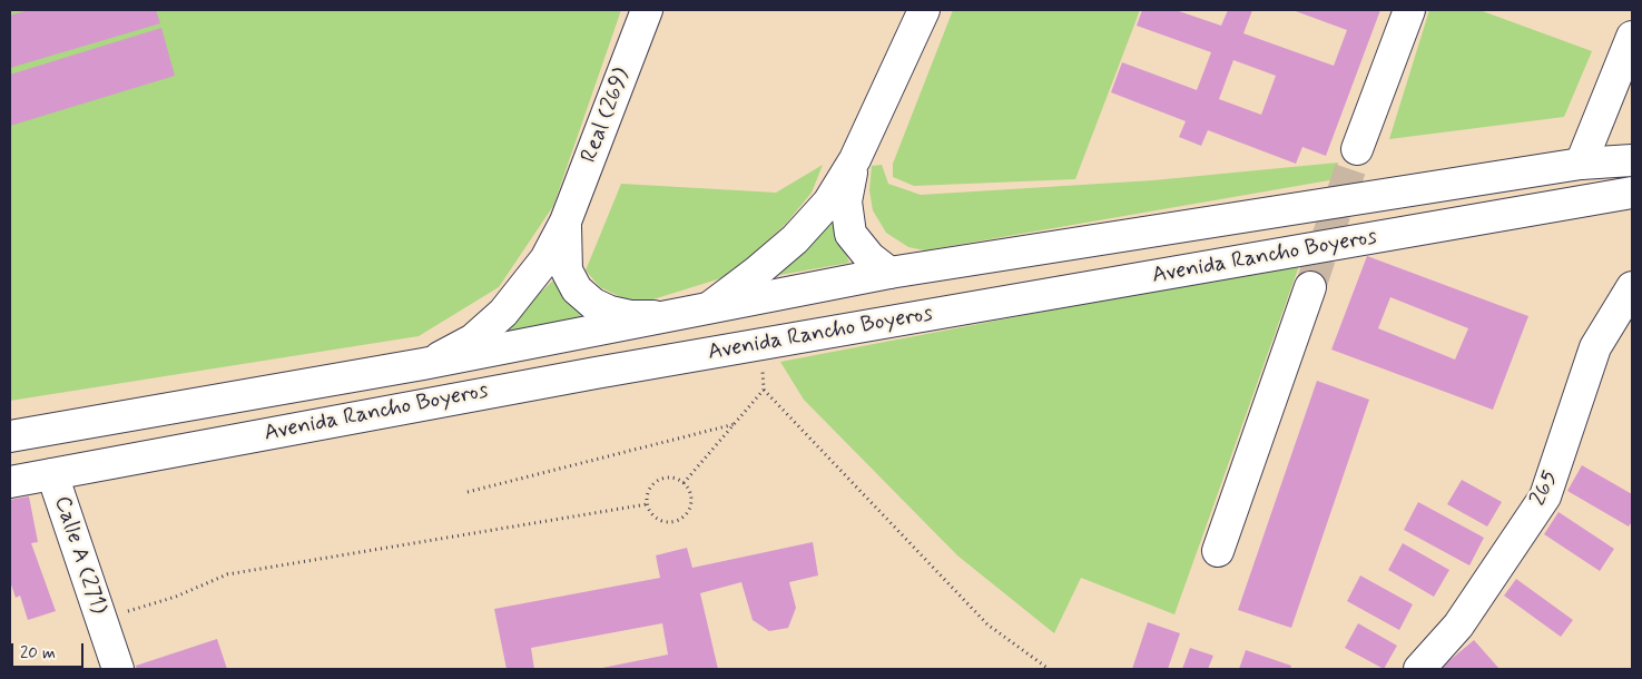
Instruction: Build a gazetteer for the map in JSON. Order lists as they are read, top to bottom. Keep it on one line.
{"streets":{"main road":["Real (269)","Avenida Rancho Boyeros","265","Calle A (271)"]},"crossings":[["Real (269)","Avenida Rancho Boyeros"],["Avenida Rancho Boyeros","Calle A (271)"]],"scale_bar":"20 m"}
